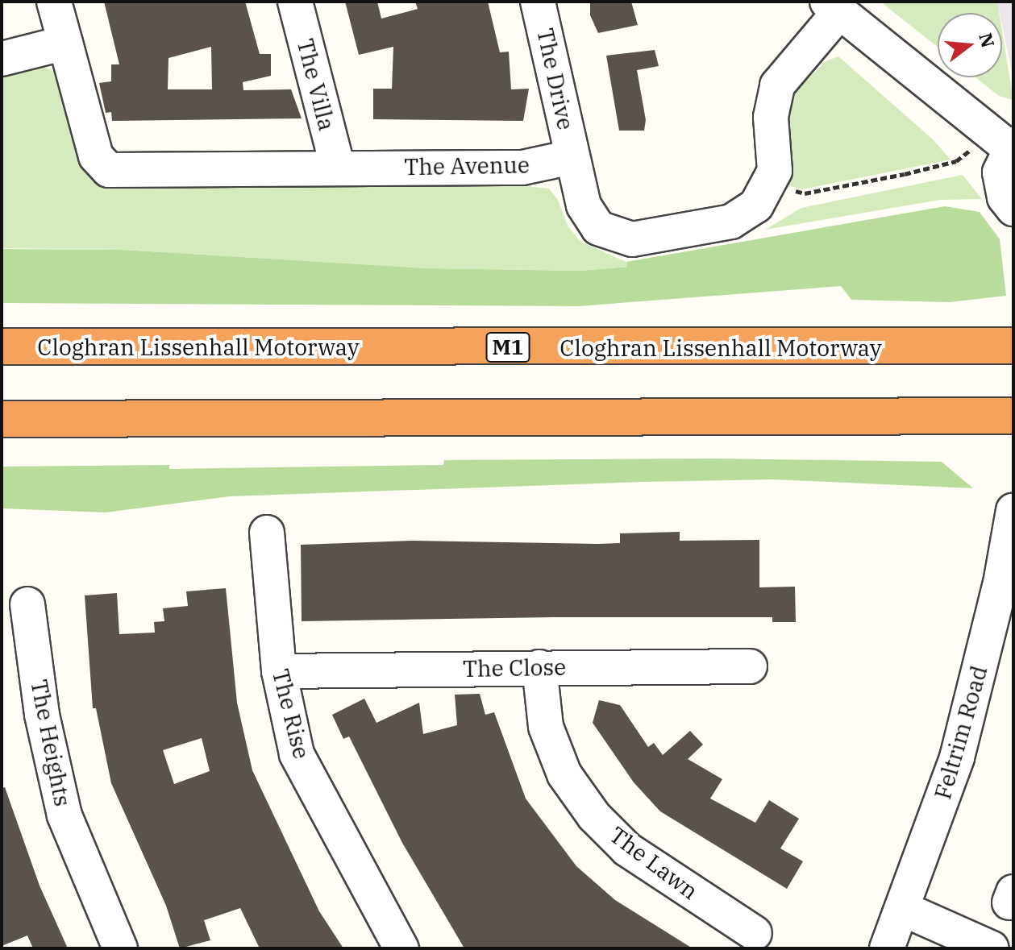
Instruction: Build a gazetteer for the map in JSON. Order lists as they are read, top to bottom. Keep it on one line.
{"streets":{"highway":["Cloghran Lissenhall Motorway","M1"],"street":["The Drive","The Villa","The Avenue","The Close","The Rise","Feltrim Road","The Heights","The Lawn"]},"crossings":[["The Drive","The Avenue"],["The Villa","The Avenue"],["The Close","The Rise"],["The Close","The Lawn"]],"north":"right"}
